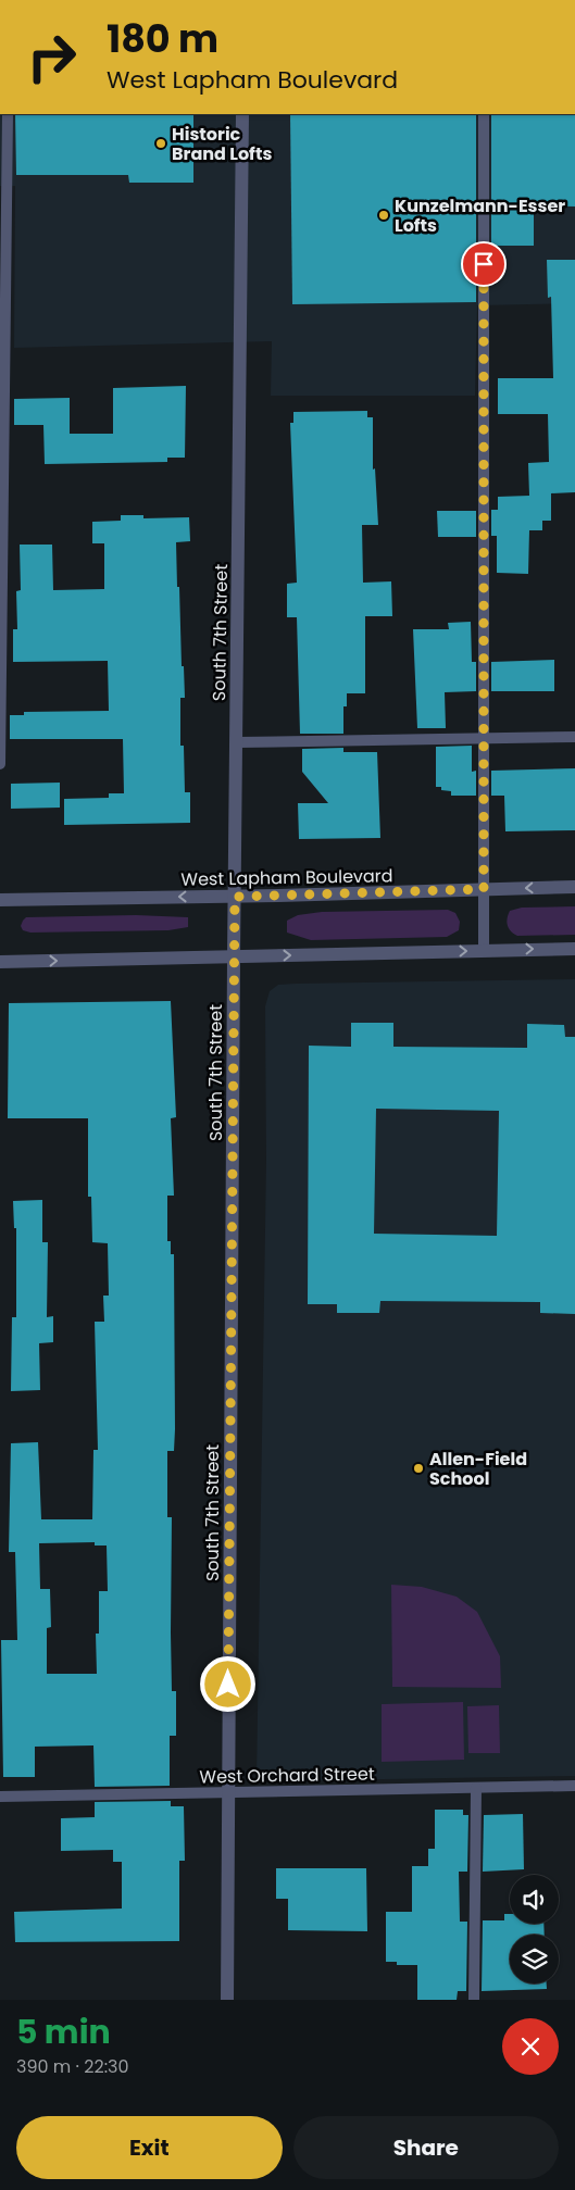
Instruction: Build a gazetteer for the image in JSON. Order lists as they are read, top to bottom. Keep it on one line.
{"streets":{"street":["South 7th Street","West Lapham Boulevard"],"lane":["West Orchard Street"]},"crossings":[["South 7th Street","West Lapham Boulevard"],["South 7th Street","West Orchard Street"]],"places":["Historic Brand Lofts","Kunzelmann-Esser Lofts","Allen-Field School"],"page":{"turn":["180 m","West Lapham Boulevard"],"heading":["5 min","390 m · 22:30"],"buttons":["Exit","Share"]}}
